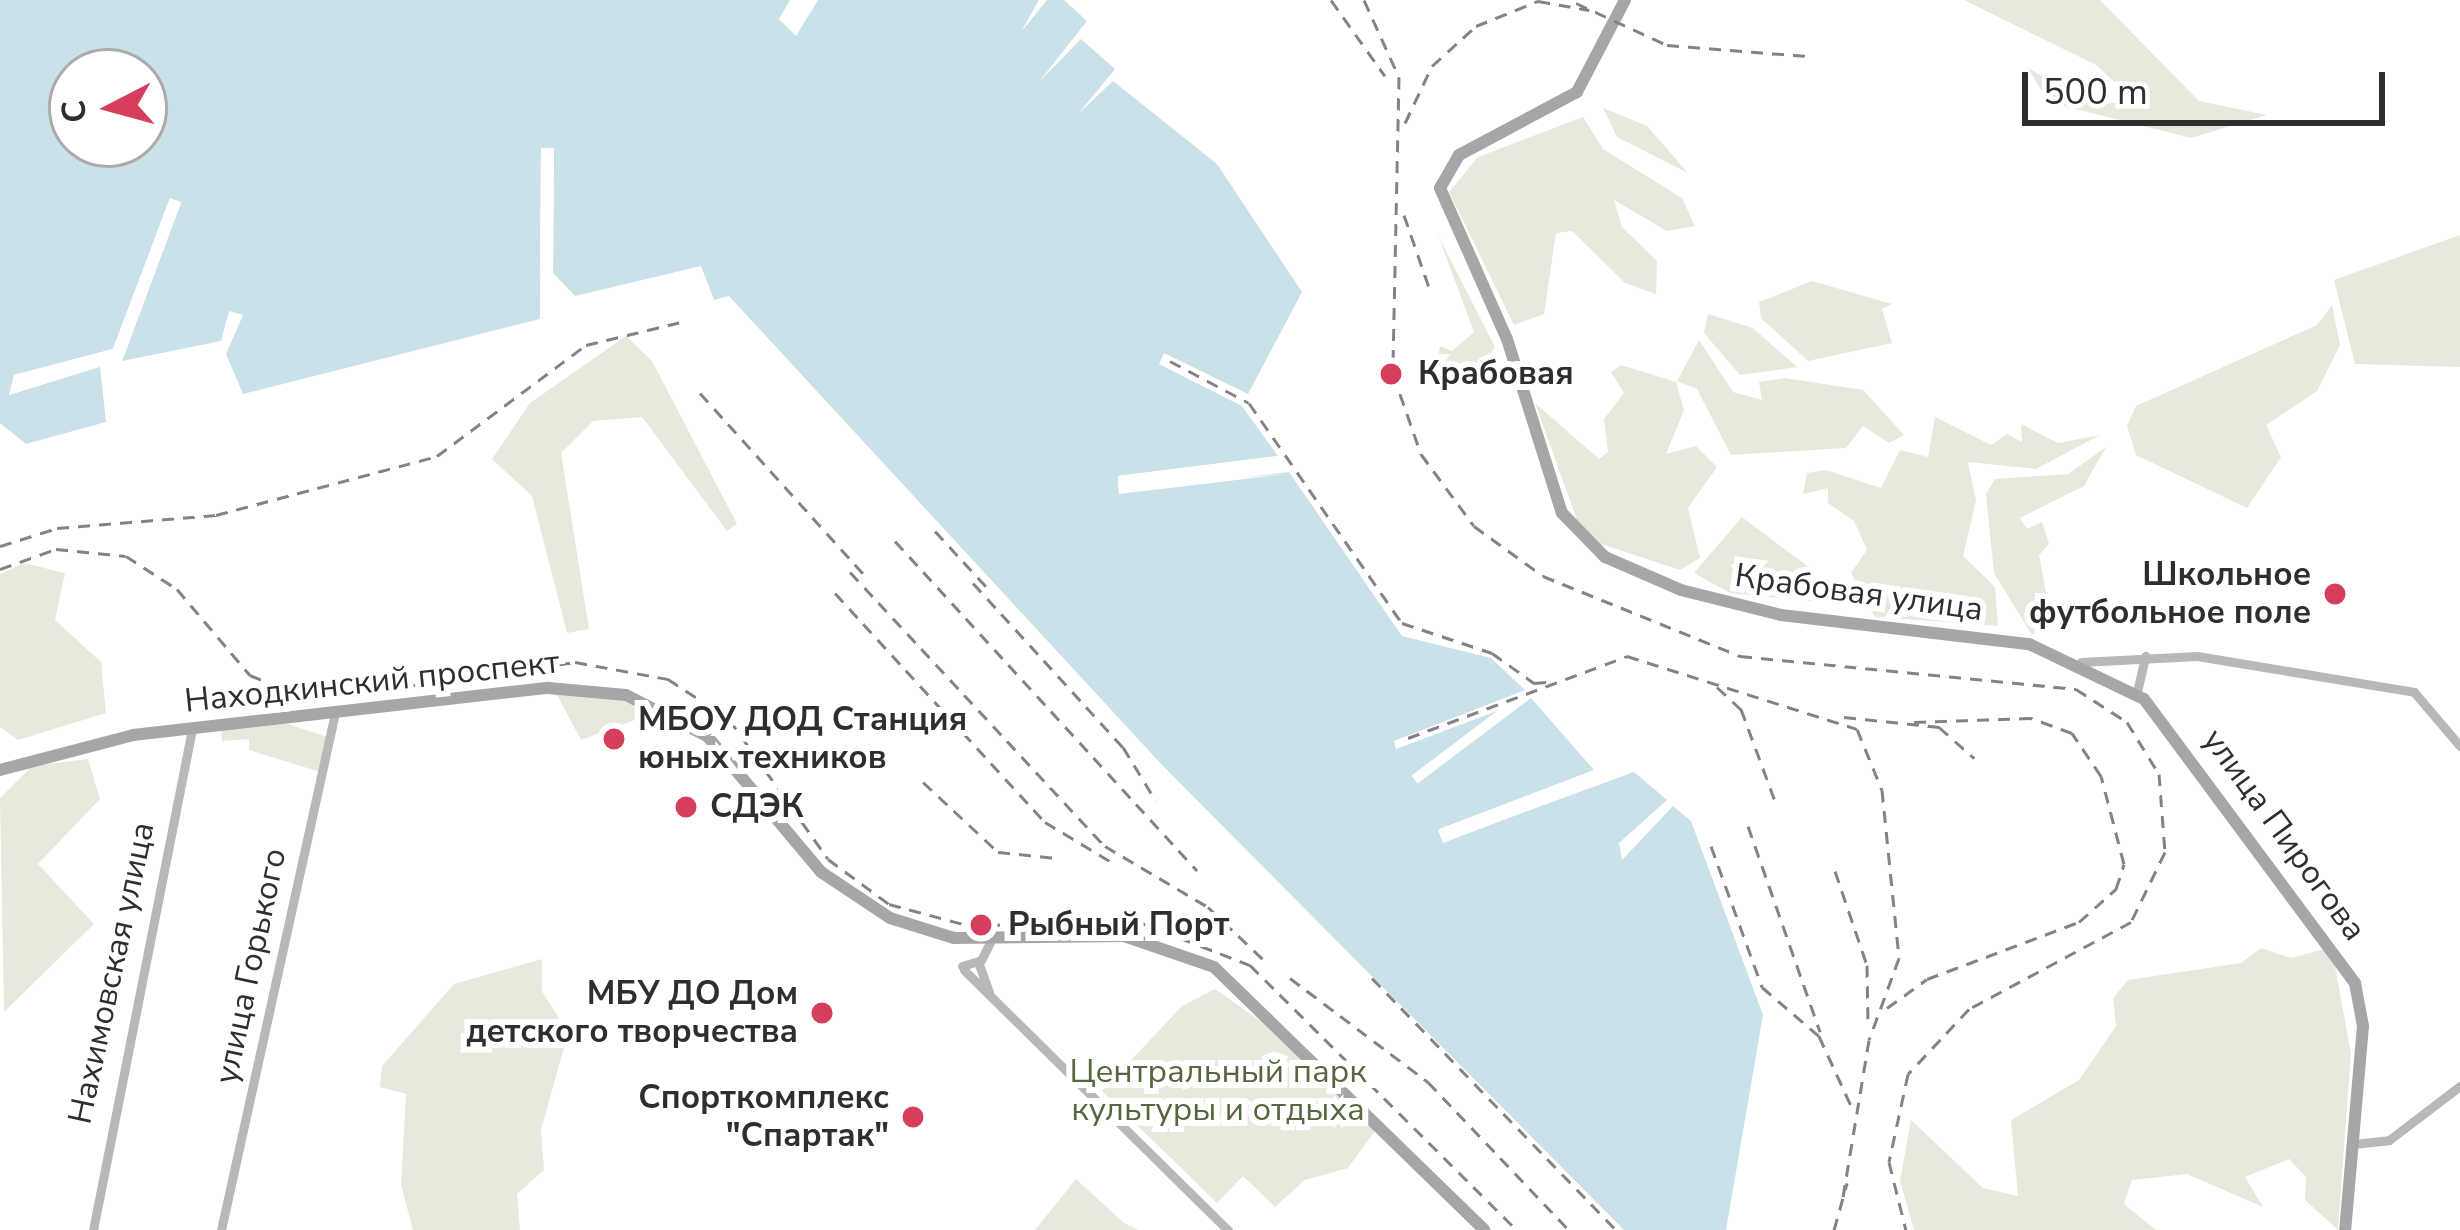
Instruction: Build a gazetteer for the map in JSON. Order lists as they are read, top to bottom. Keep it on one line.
{"streets":{"main road":["Крабовая улица","Находкинский проспект","улица Пирогова","улица Горького","Нахимовская улица"]},"crossings":[["Крабовая улица","улица Пирогова"],["Находкинский проспект","улица Горького"],["Находкинский проспект","Нахимовская улица"]],"parks":["Центральный парк культуры и отдыха"],"places":["Крабовая","Школьное футбольное поле","МБОУ ДОД Станция юных техников","СДЭК","Рыбный Порт","МБУ ДО Дом детского творчества","Спорткомплекс \"Спартак\""],"scale_bar":"500 m","north":"left"}
